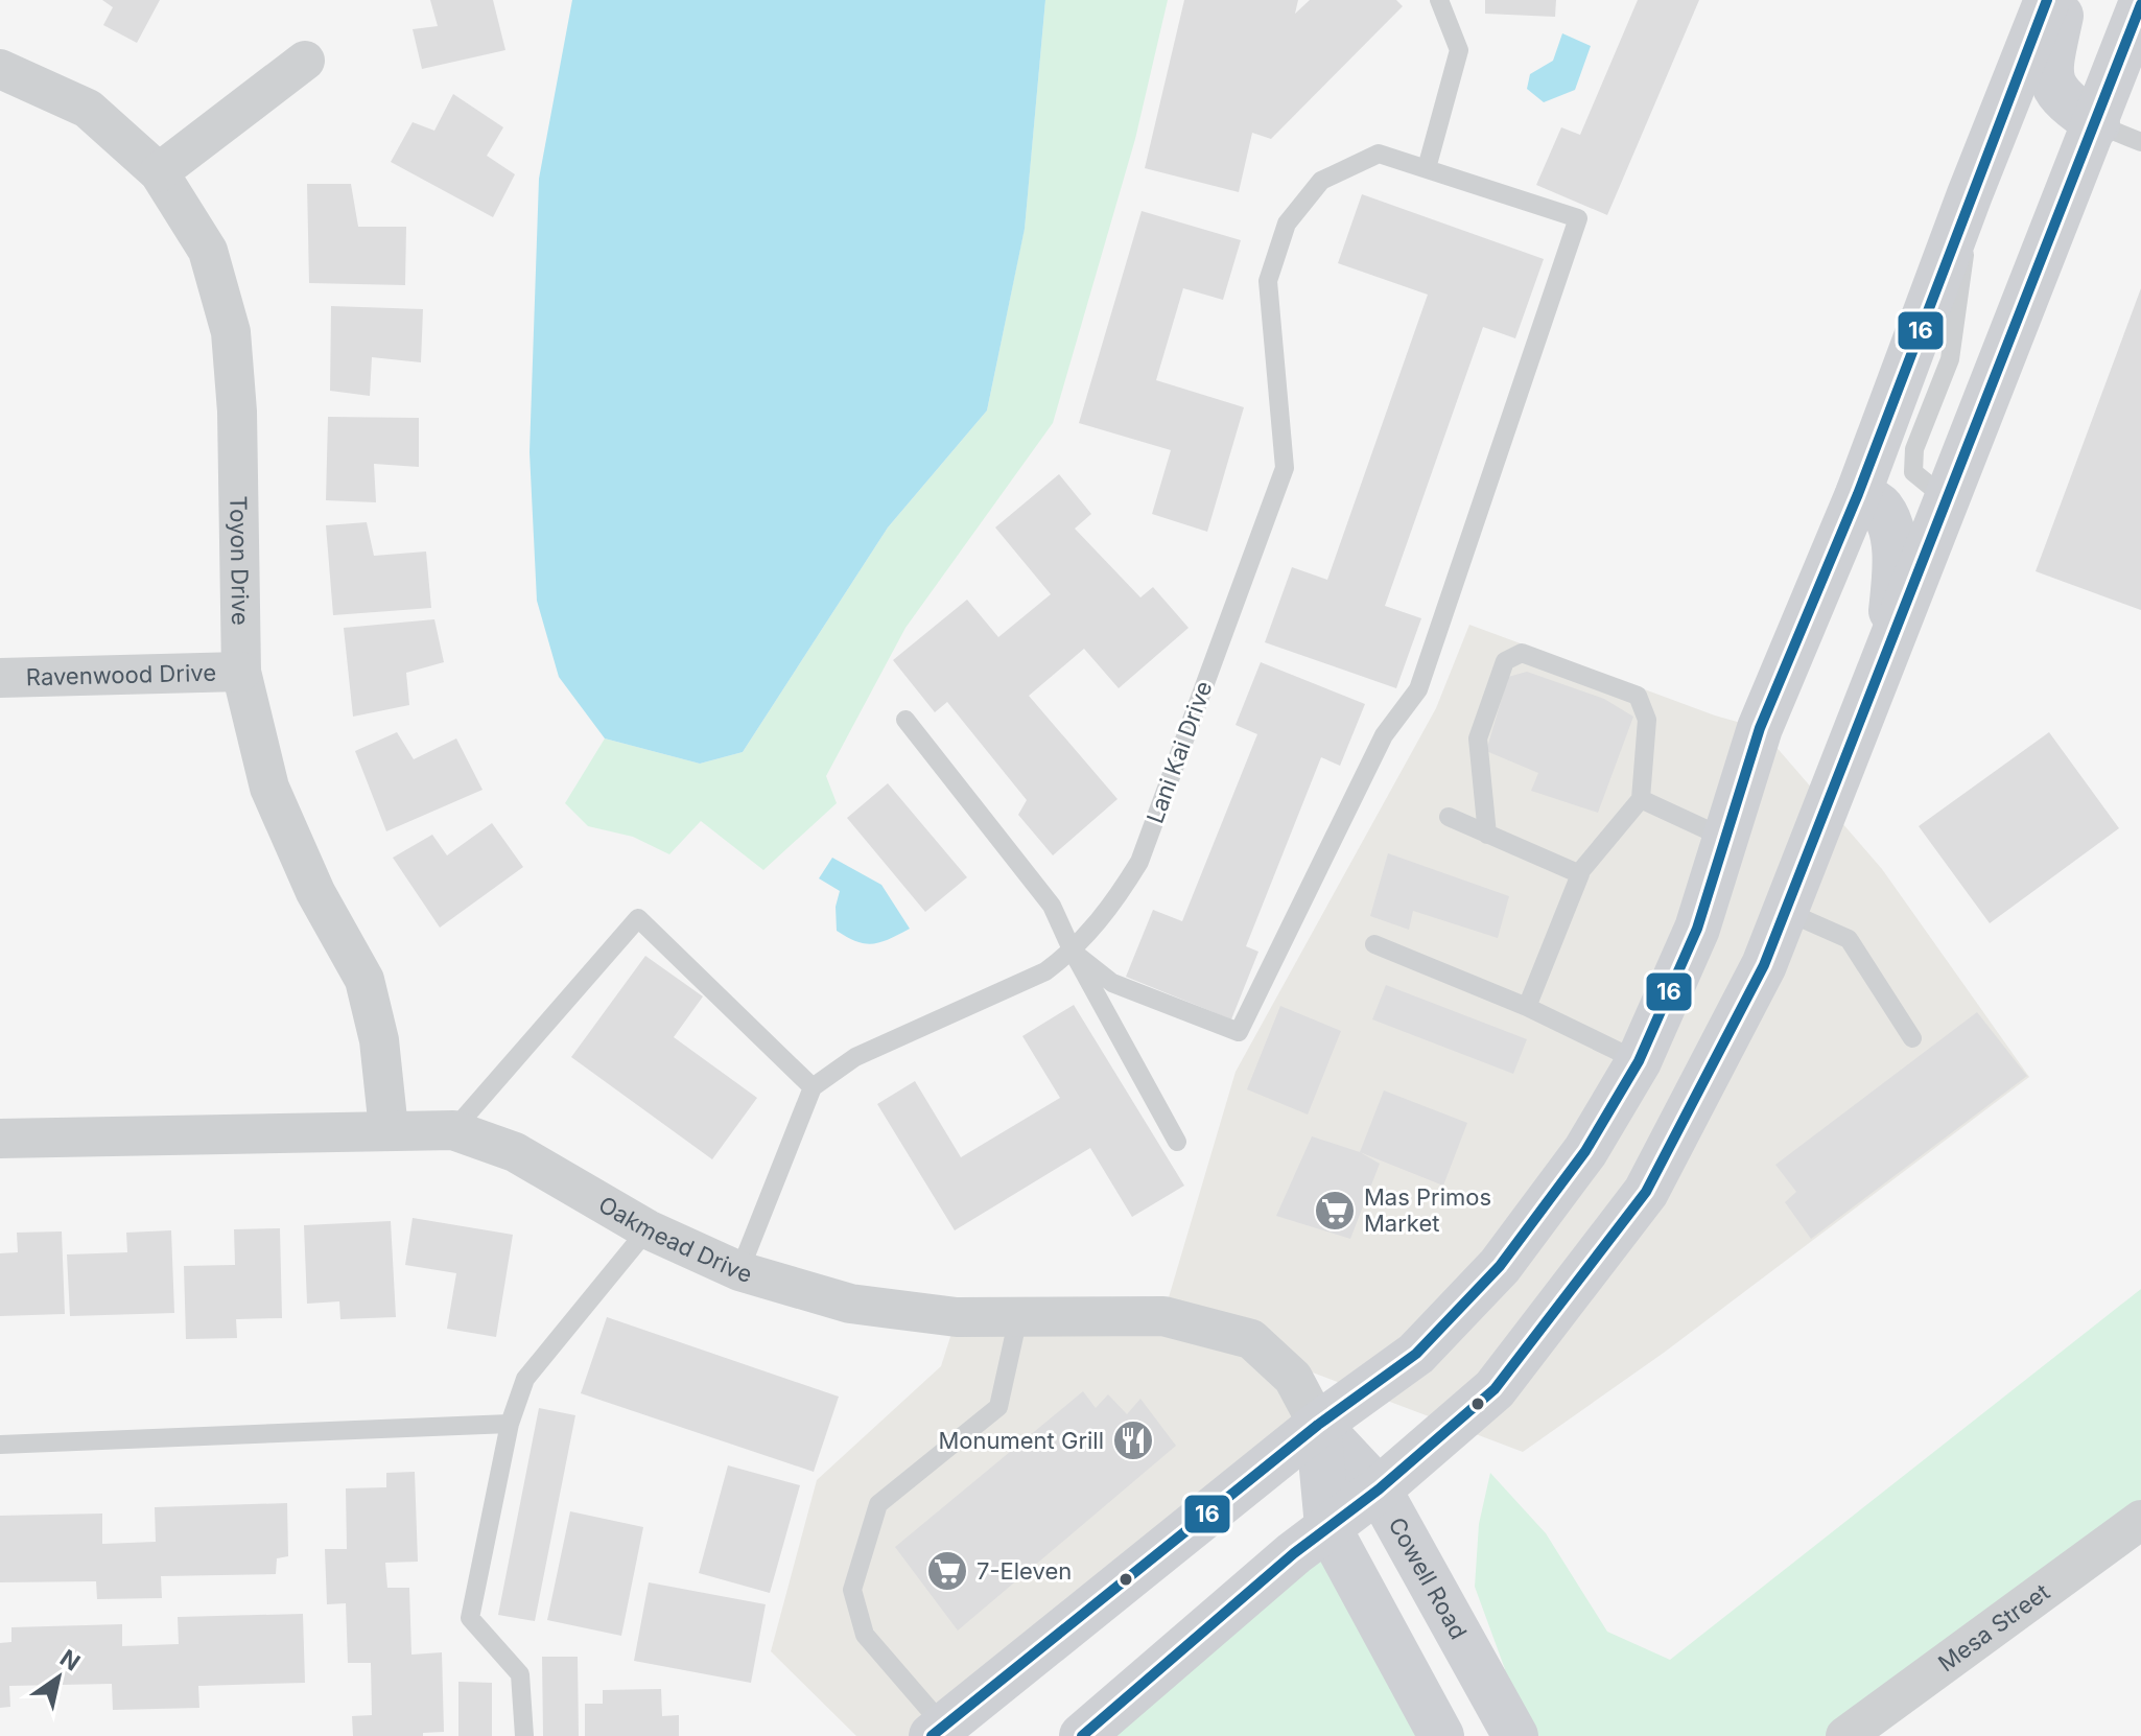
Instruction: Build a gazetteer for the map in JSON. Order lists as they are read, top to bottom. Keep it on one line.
{"streets":{"main road":["Cowell Road"],"street":["Toyon Drive","Ravenwood Drive","Oakmead Drive","Mesa Street"],"lane":["Lani Kai Drive"]},"crossings":[["Toyon Drive","Ravenwood Drive"],["Toyon Drive","Oakmead Drive"],["Oakmead Drive","Cowell Road"]],"places":{"supermarket":["Mas Primos Market","7-Eleven"],"restaurant":["Monument Grill"]},"lines":["transit line 16"],"north":"top right"}
